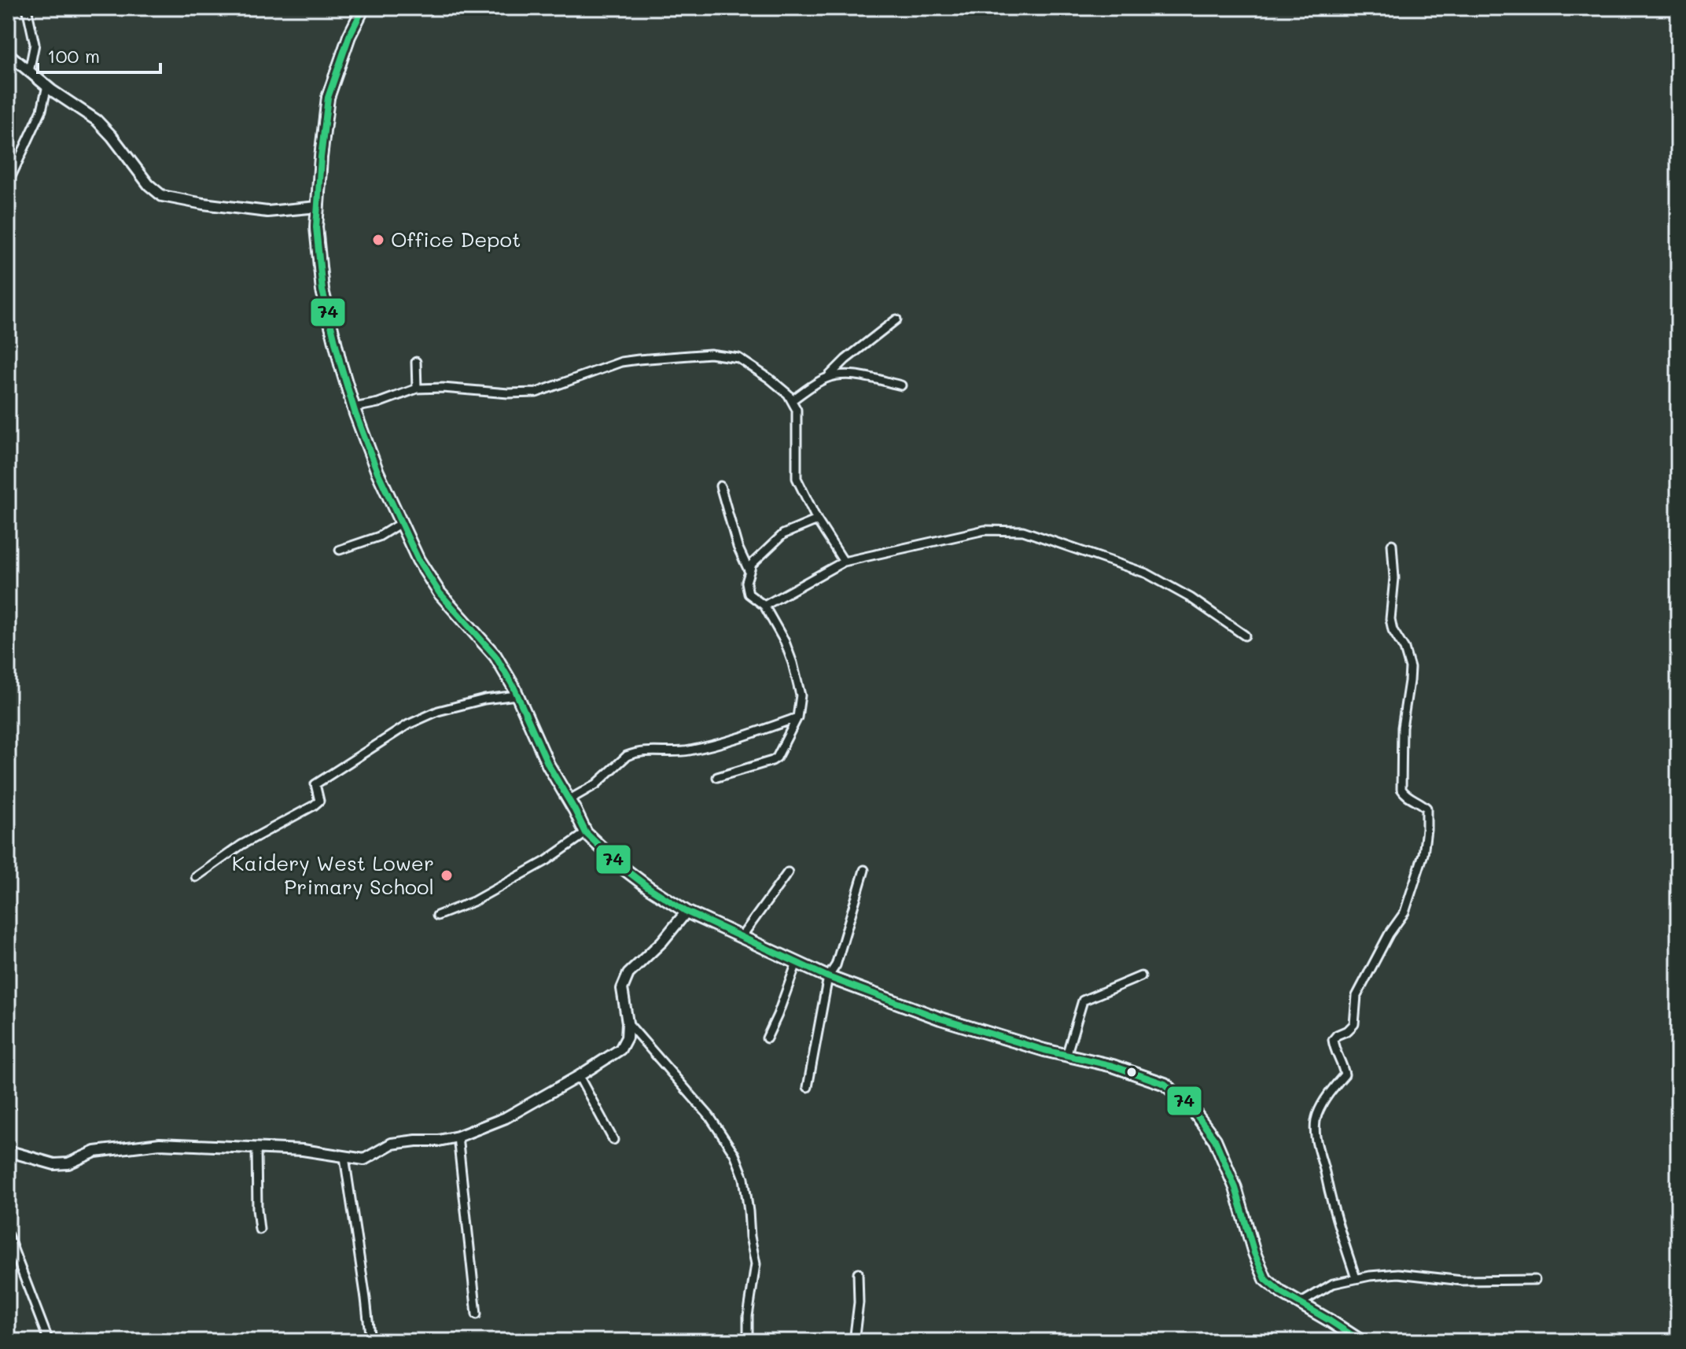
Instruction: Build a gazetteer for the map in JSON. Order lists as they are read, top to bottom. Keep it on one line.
{"places":["Office Depot","Kaidery West Lower Primary School"],"lines":["transit line 74"],"scale_bar":"100 m"}
